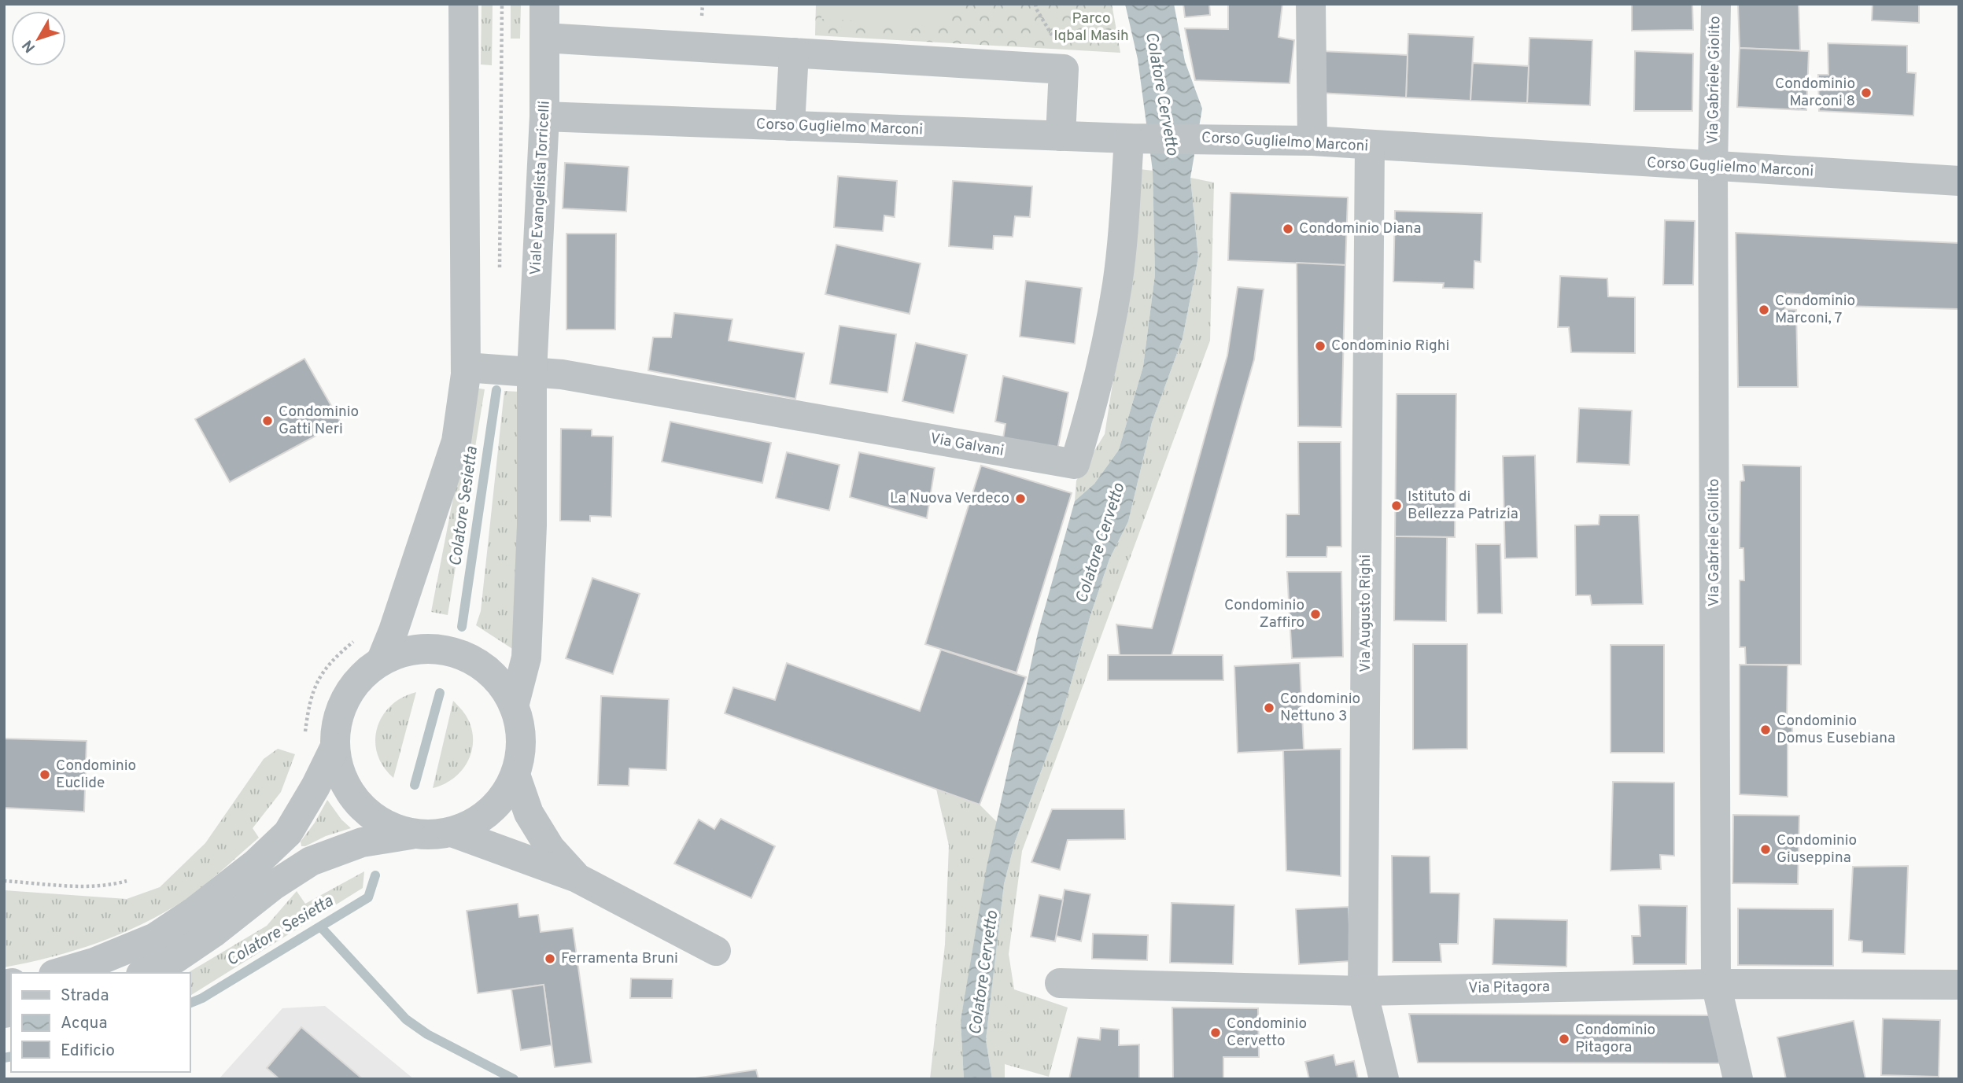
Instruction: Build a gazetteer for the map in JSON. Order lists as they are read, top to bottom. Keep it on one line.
{"streets":{"street":["Via Gabriele Giolito","Corso Guglielmo Marconi","Viale Evangelista Torricelli","Via Galvani","Via Augusto Righi","Via Pitagora"]},"crossings":[["Via Gabriele Giolito","Corso Guglielmo Marconi"],["Via Gabriele Giolito","Via Pitagora"],["Corso Guglielmo Marconi","Viale Evangelista Torricelli"],["Corso Guglielmo Marconi","Via Galvani"],["Corso Guglielmo Marconi","Via Augusto Righi"],["Viale Evangelista Torricelli","Via Galvani"],["Via Augusto Righi","Via Pitagora"]],"water":["Colatore Cervetto","Colatore Sesietta"],"parks":["Parco Iqbal Masih"],"places":["Condominio Marconi 8","Condominio Diana","Condominio Marconi, 7","Condominio Righi","Condominio Gatti Neri","La Nuova Verdeco","Istituto di Bellezza Patrizia","Condominio Zaffiro","Condominio Nettuno 3","Condominio Domus Eusebiana","Condominio Euclide","Condominio Giuseppina","Ferramenta Bruni","Condominio Cervetto","Condominio Pitagora"],"legend":["Strada","Acqua","Edificio"],"north":"bottom left"}
